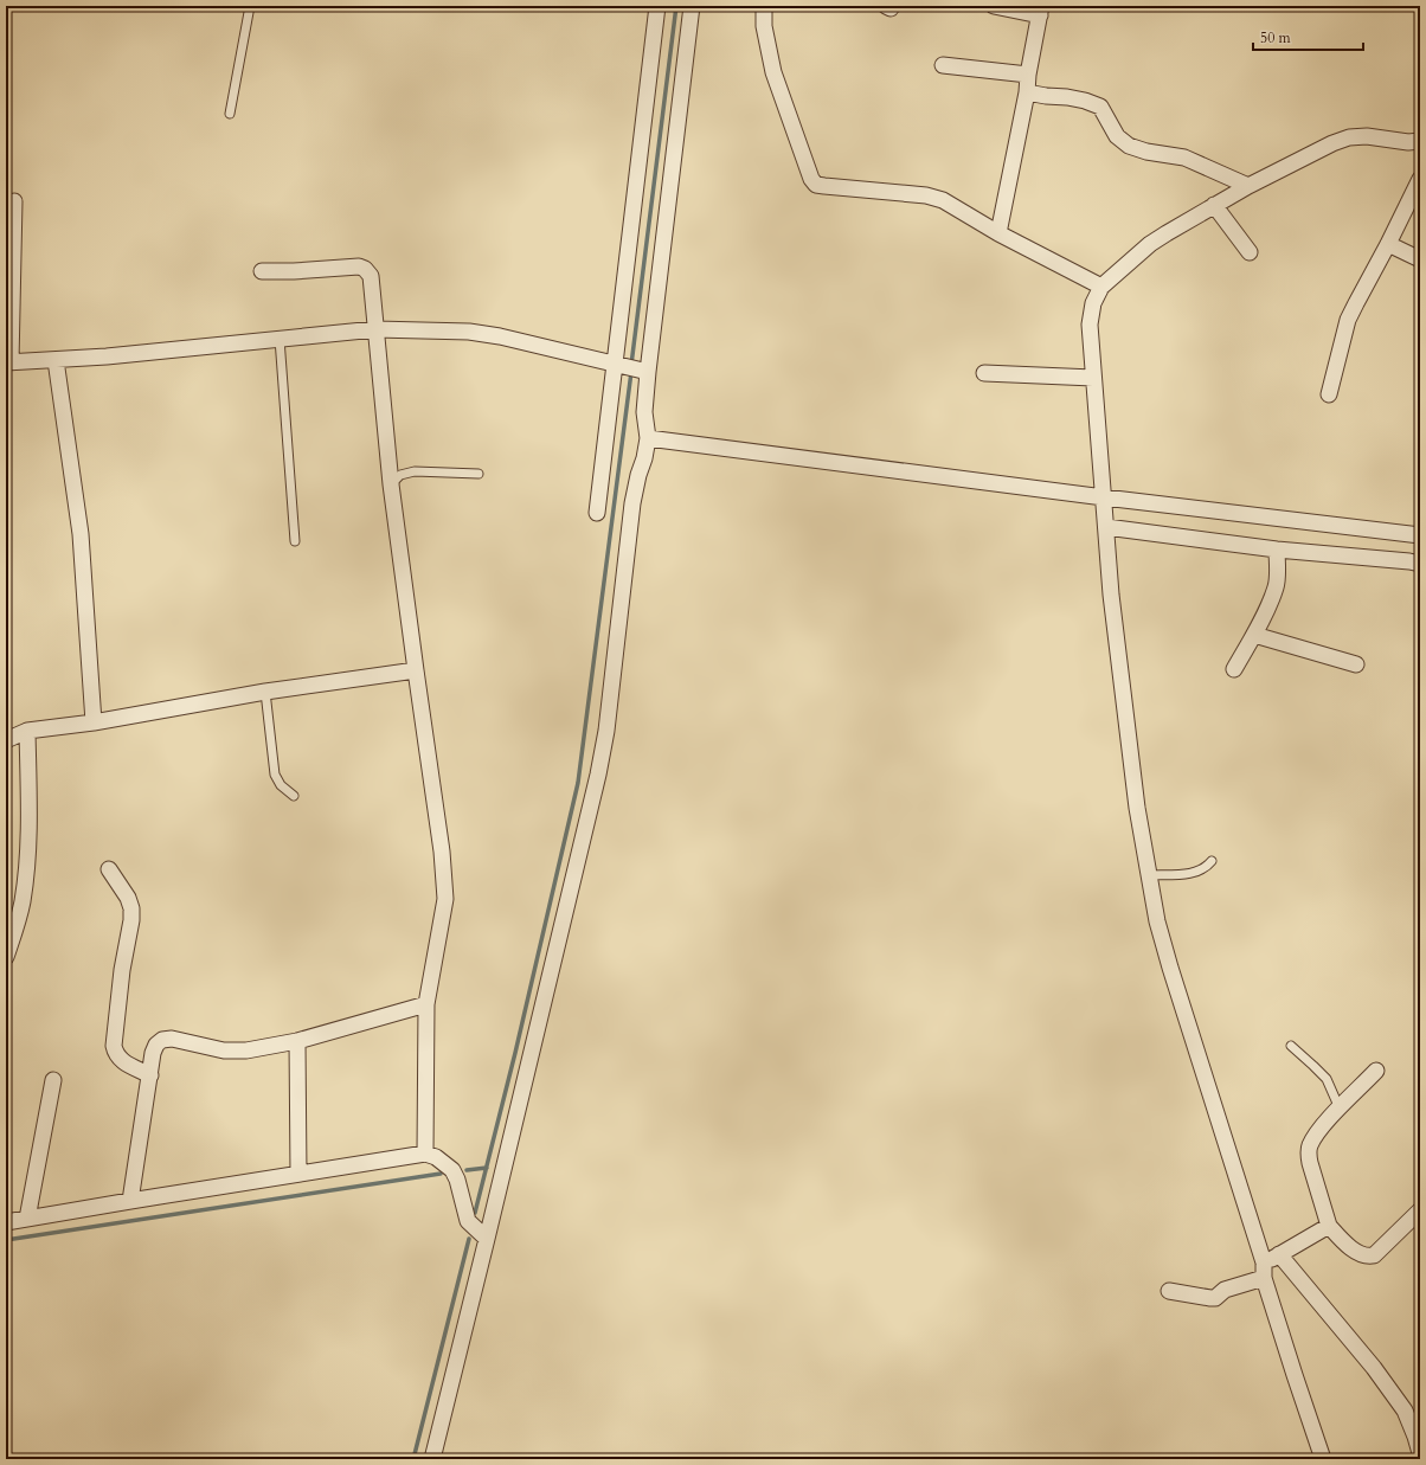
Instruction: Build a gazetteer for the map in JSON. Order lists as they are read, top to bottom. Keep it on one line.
{"scale_bar":"50 m"}
